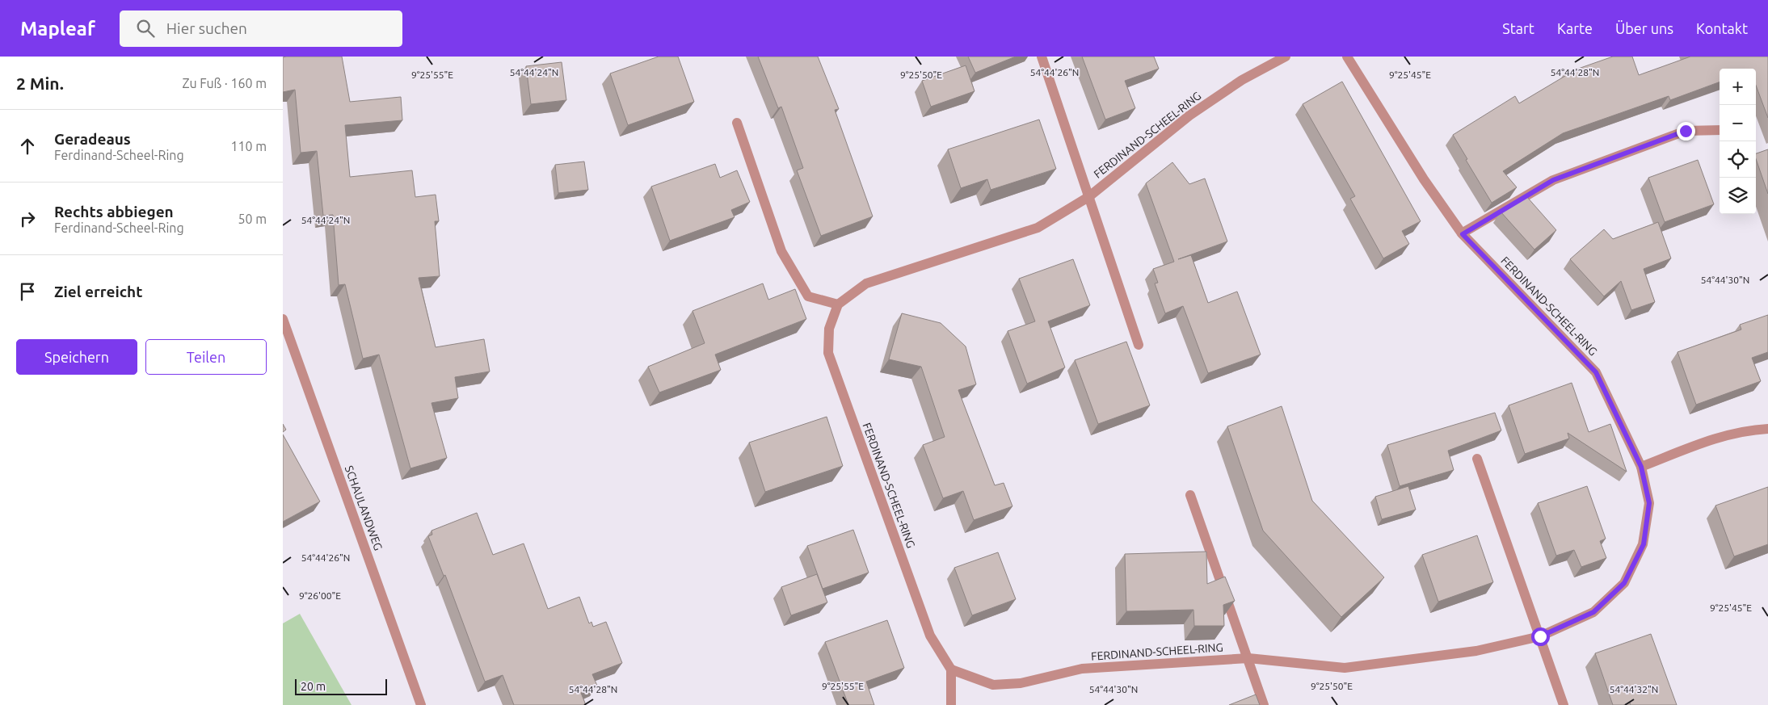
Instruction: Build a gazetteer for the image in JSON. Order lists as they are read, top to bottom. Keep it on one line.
{"streets":{"street":["FERDINAND-SCHEEL-RING","SCHAULANDWEG"]},"scale_bar":"20 m","page":{"header":"Mapleaf","search":"Hier suchen","nav":["Start","Karte","Über uns","Kontakt"],"heading":["2 Min.","Zu Fuß · 160 m"],"map_buttons":["+","−"],"list":[["Geradeaus","Ferdinand-Scheel-Ring","110 m"],["Rechts abbiegen","Ferdinand-Scheel-Ring","50 m"],"Ziel erreicht"],"buttons":["Speichern","Teilen"],"scale":"20 m"},"coordinates":["54°44'24\"N","54°44'26\"N","54°44'28\"N","9°25'55\"E","9°25'50\"E","9°25'45\"E","54°44'30\"N","9°26'00\"E","54°44'32\"N"]}
